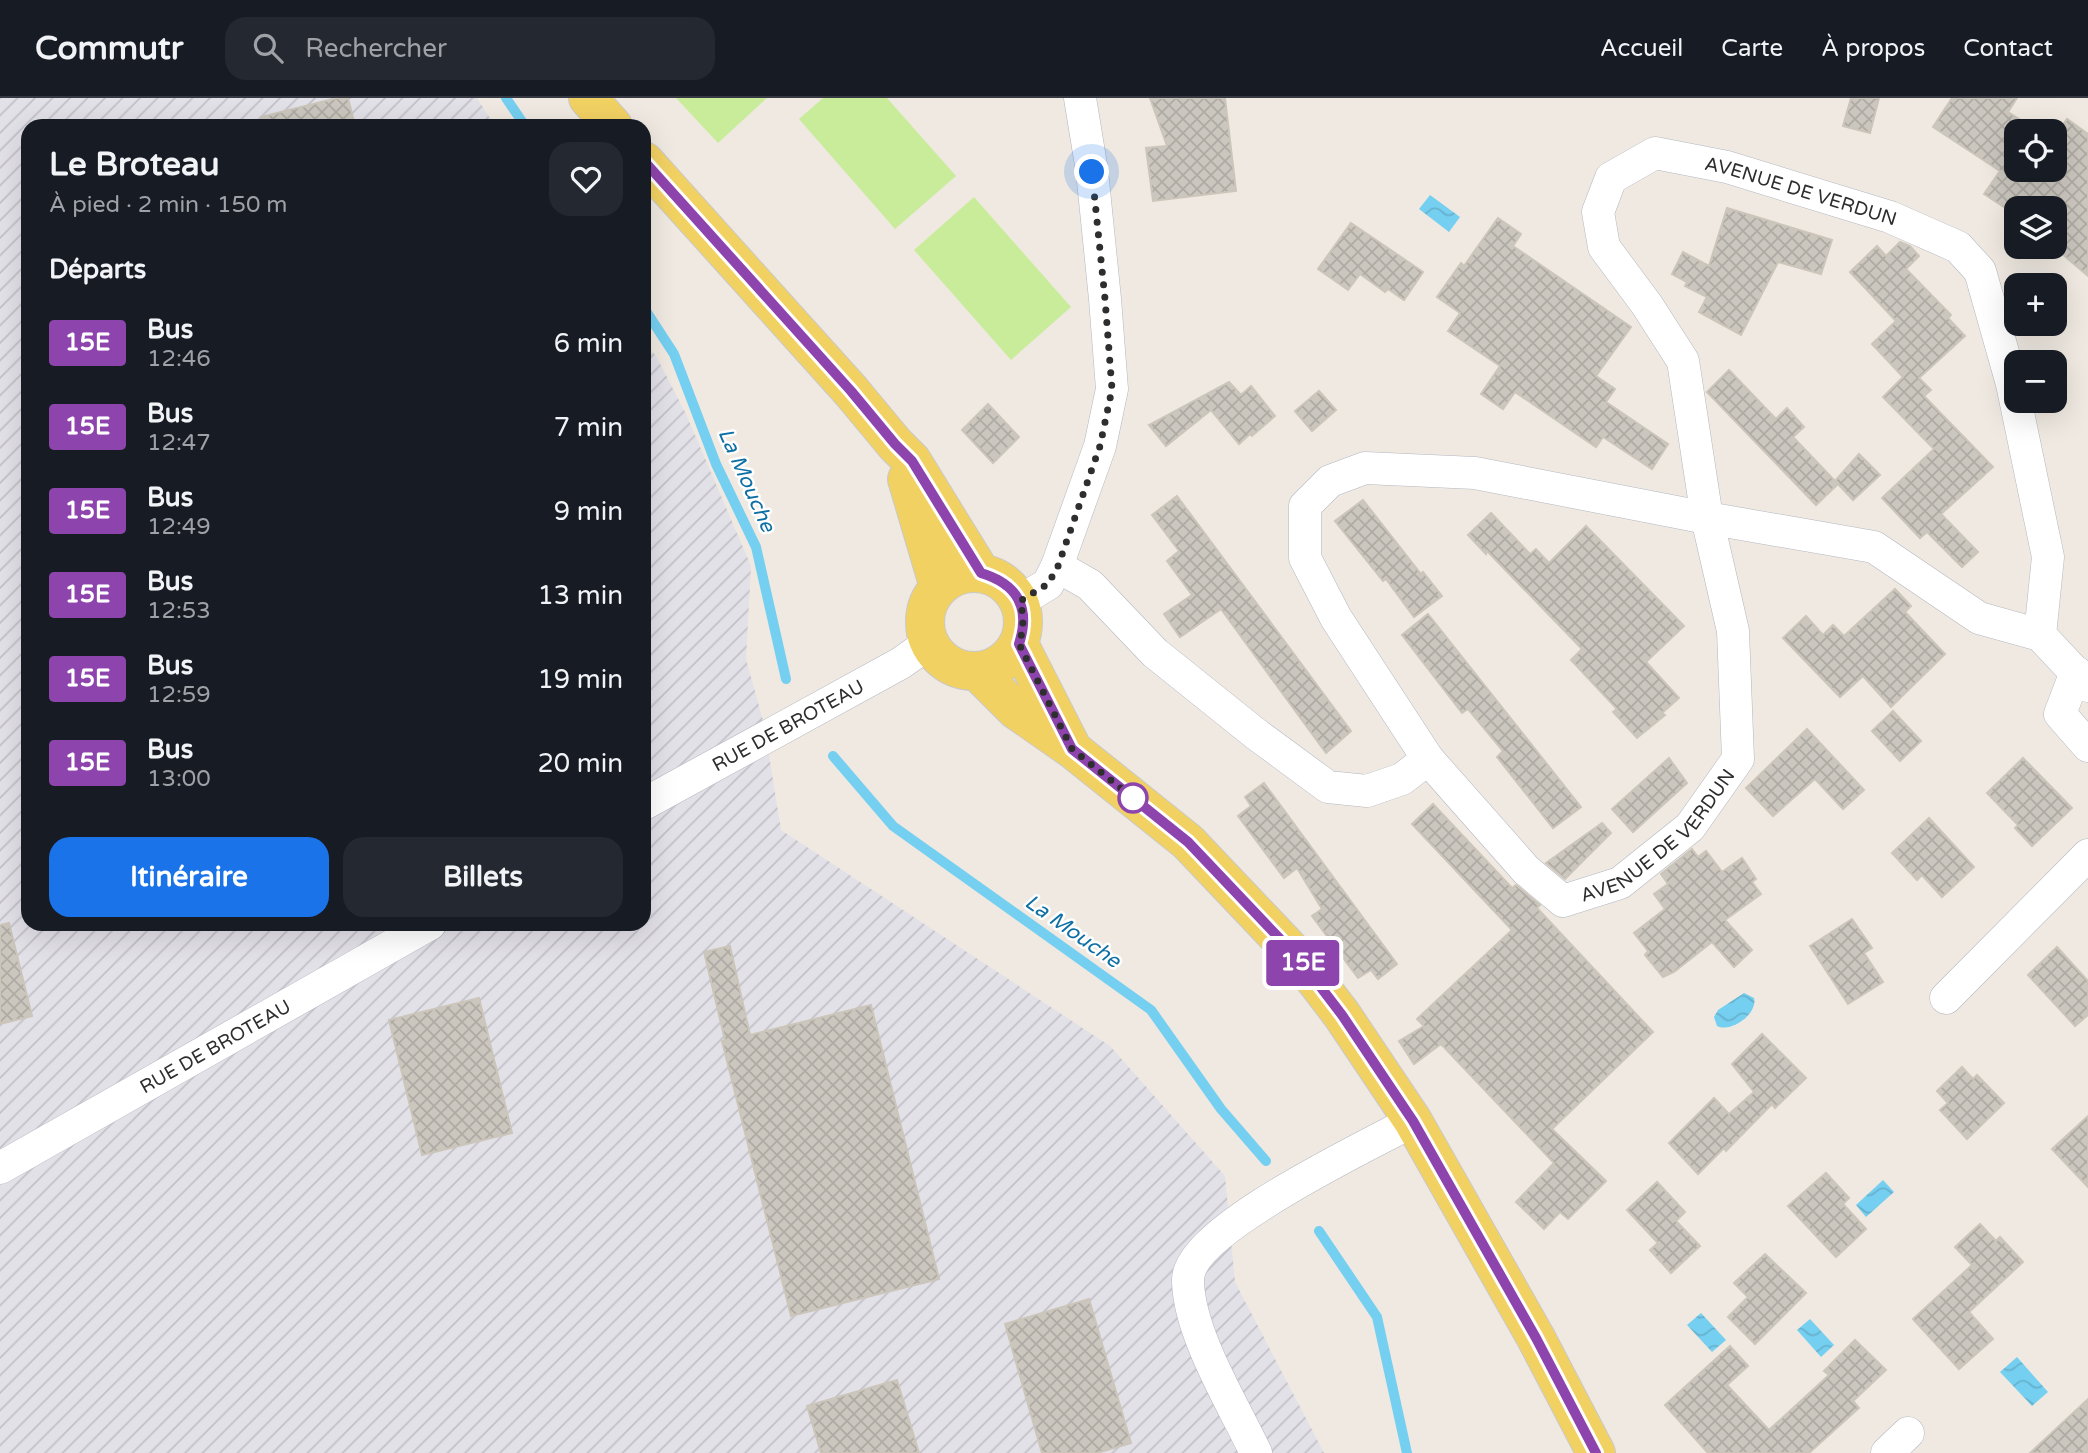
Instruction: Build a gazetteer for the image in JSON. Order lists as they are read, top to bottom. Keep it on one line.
{"streets":{"street":["AVENUE DE VERDUN","RUE DE BROTEAU"]},"water":["La Mouche"],"lines":["bus line 15E"],"page":{"header":"Commutr","search":"Rechercher","nav":["Accueil","Carte","À propos","Contact"],"on_map":"15E","map_buttons":["+","−"],"heading":[["Le Broteau","À pied · 2 min · 150 m"],"Départs"],"list":[{"mark":"15E","name":"Bus","note":"12:46","value":"6 min"},{"mark":"15E","name":"Bus","note":"12:47","value":"7 min"},{"mark":"15E","name":"Bus","note":"12:49","value":"9 min"},{"mark":"15E","name":"Bus","note":"12:53","value":"13 min"},{"mark":"15E","name":"Bus","note":"12:59","value":"19 min"},{"mark":"15E","name":"Bus","note":"13:00","value":"20 min"}],"buttons":["Itinéraire","Billets"]}}
